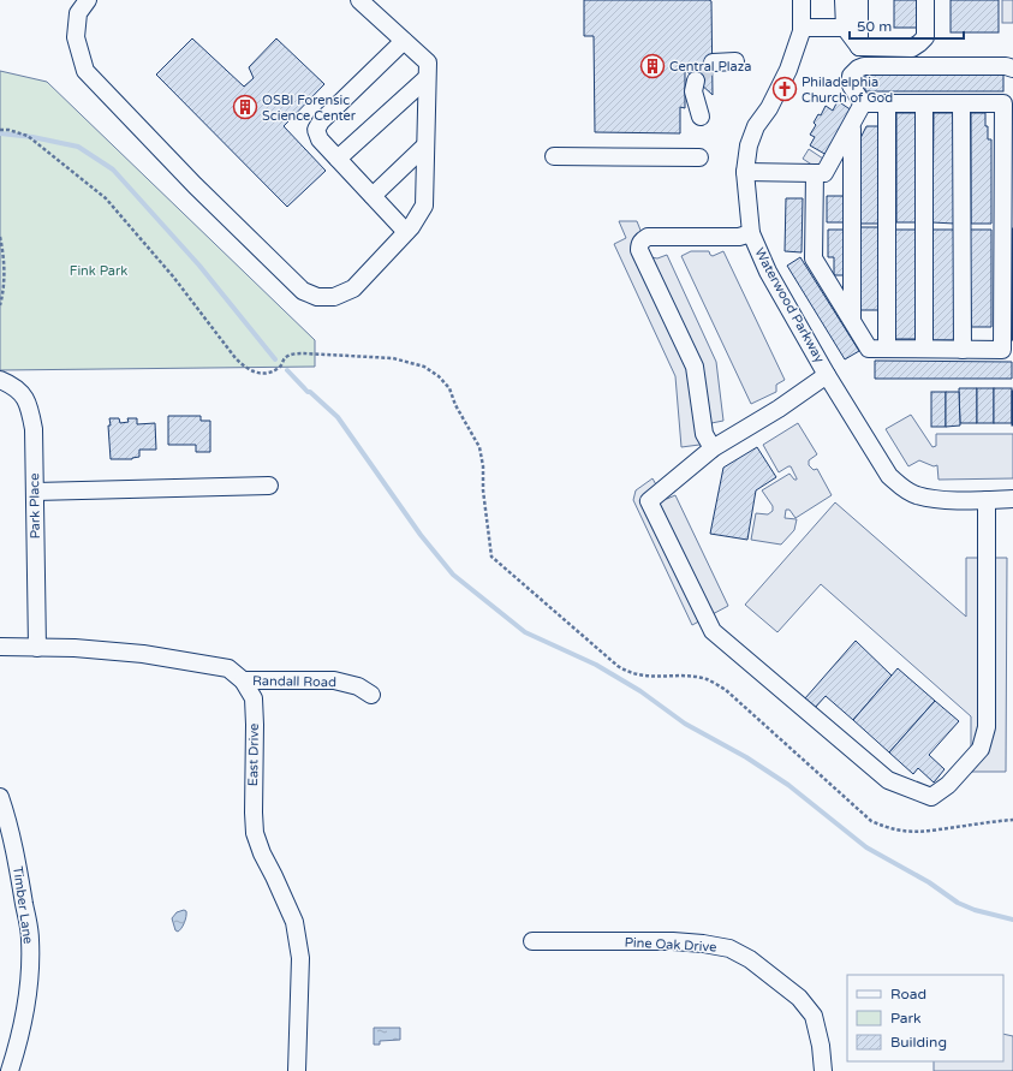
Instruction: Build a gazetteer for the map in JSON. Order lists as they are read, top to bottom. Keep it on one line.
{"streets":{"street":["Waterwood Parkway","Park Place","Randall Road","East Drive","Timber Lane","Pine Oak Drive"]},"crossings":[["Park Place","East Drive"],["Randall Road","East Drive"]],"parks":["Fink Park"],"places":{"building":["Central Plaza","OSBI Forensic Science Center"],"church":["Philadelphia Church of God"]},"legend":["Road","Park","Building"],"scale_bar":"50 m"}
